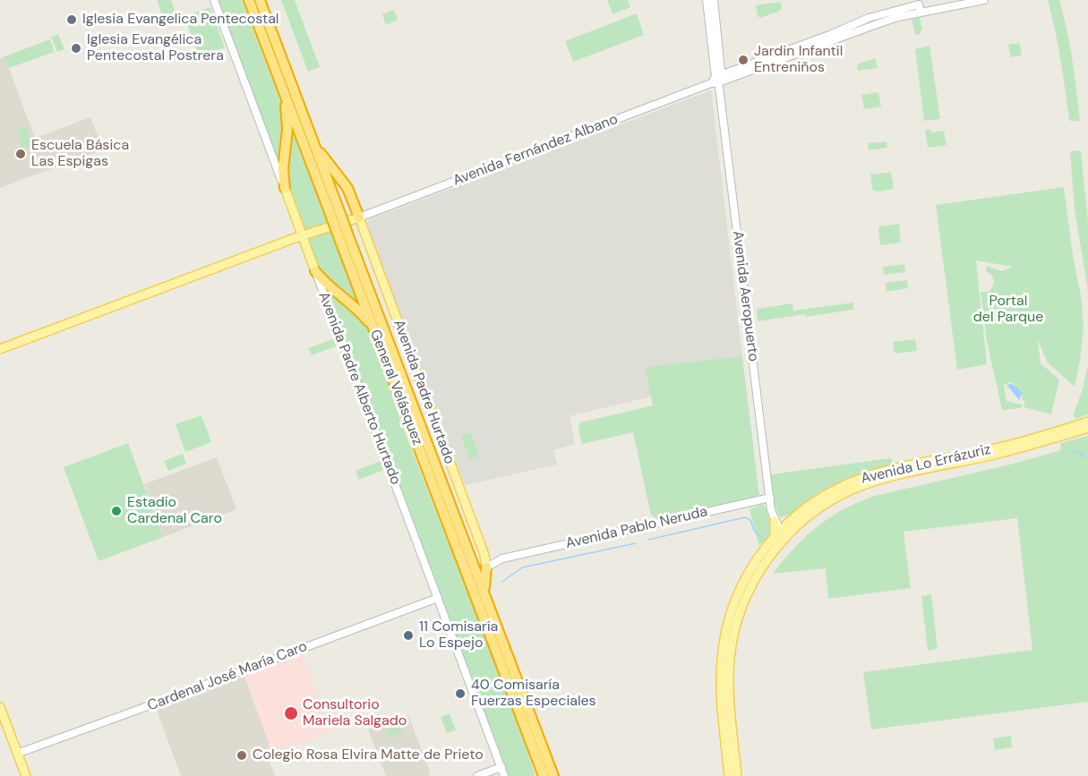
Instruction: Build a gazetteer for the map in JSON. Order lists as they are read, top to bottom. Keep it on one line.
{"streets":{"highway":["General Velásquez"],"main road":["Avenida Padre Alberto Hurtado","Avenida Padre Hurtado","Avenida Lo Errázuriz"],"street":["Avenida Fernández Albano","Avenida Aeropuerto","Avenida Pablo Neruda","Cardenal José María Caro"]},"crossings":[["Avenida Fernández Albano","Avenida Aeropuerto"],["Avenida Fernández Albano","Avenida Padre Hurtado"],["Avenida Aeropuerto","Avenida Lo Errázuriz"],["Avenida Aeropuerto","Avenida Pablo Neruda"],["Avenida Padre Alberto Hurtado","Cardenal José María Caro"],["Avenida Padre Hurtado","Avenida Pablo Neruda"]],"parks":["Portal del Parque"],"places":["Iglesia Evangelica Pentecostal","Iglesia Evangélica Pentecostal Postrera","Jardin Infantil Entreniños","Escuela Básica Las Espigas","Estadio Cardenal Caro","11 Comisaría Lo Espejo","40 Comisaría Fuerzas Especiales","Consultorio Mariela Salgado","Colegio Rosa Elvira Matte de Prieto"]}
